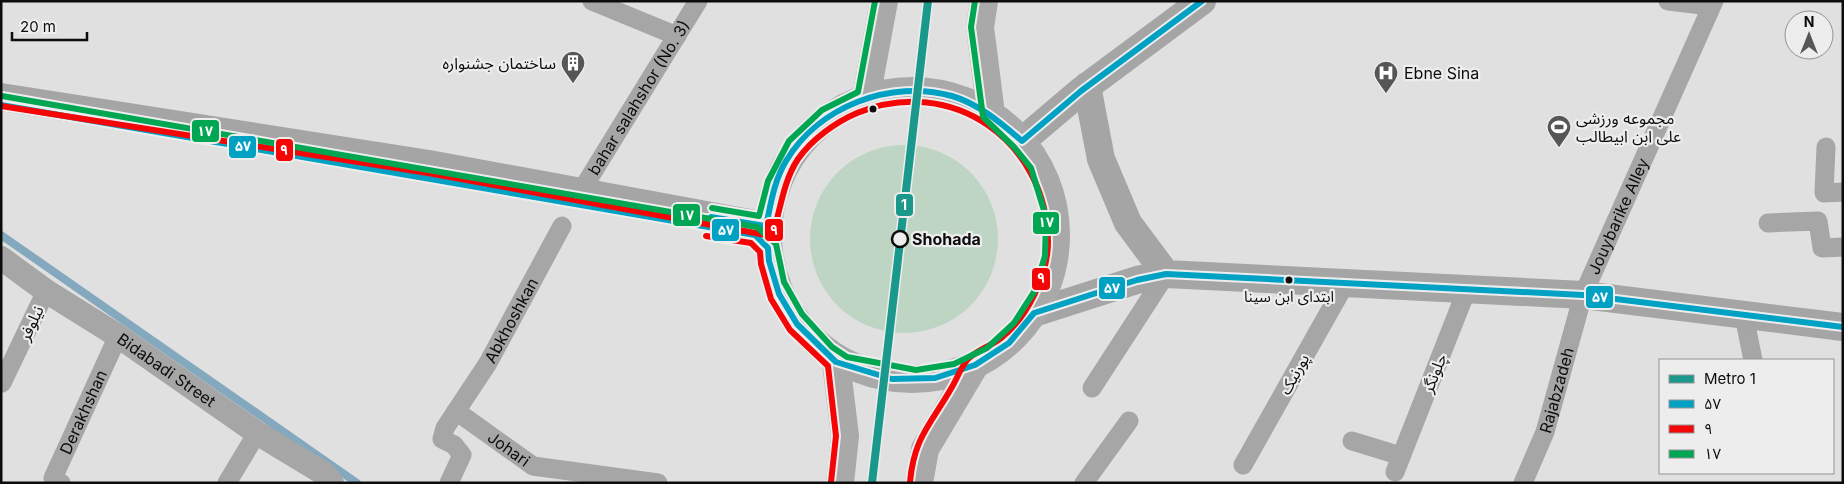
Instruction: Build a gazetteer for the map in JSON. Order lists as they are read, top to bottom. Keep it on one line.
{"streets":{"street":["bahar salahshor (No. 3)","Jouybarike Alley","Abkhoshkan","نیلوفر","Bidabadi Street","چلونگر","پورنیک","Rajabzadeh","Derakhshan","Johari"]},"crossings":[["Jouybarike Alley","Rajabzadeh"],["Abkhoshkan","Johari"],["نیلوفر","Bidabadi Street"],["Bidabadi Street","Derakhshan"]],"places":{"building":["ساختمان جشنواره"],"hospital":["Ebne Sina"],"sports":["مجموعه ورزشی علی ابن ابیطالب"],"other":["Shohada","ابتدای ابن سینا"]},"lines":["metro line 1","transit line ۵۷","transit line ۱۷","transit line ۹"],"legend":["Metro 1","۵۷","۹","۱۷"],"scale_bar":"20 m","north":"top"}
